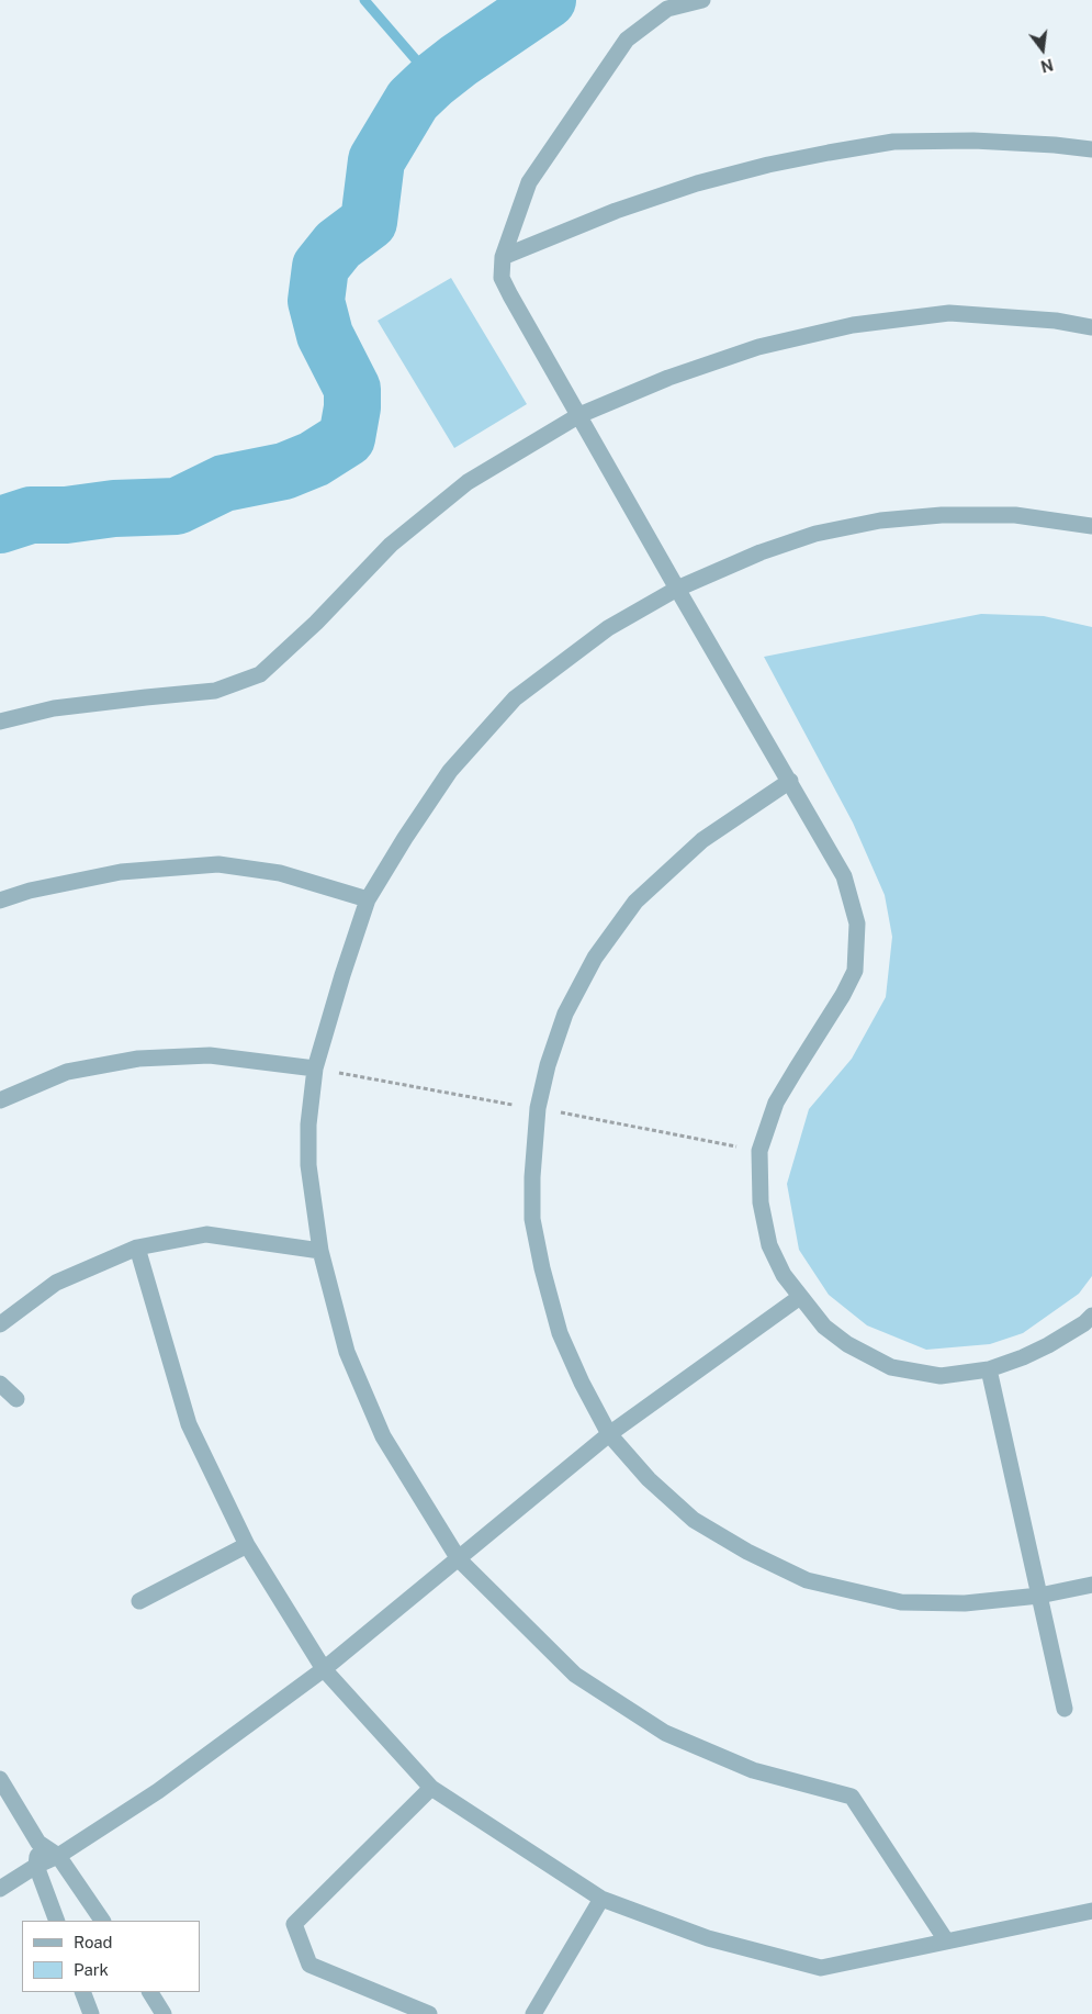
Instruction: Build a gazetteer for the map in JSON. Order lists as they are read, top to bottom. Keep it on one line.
{"legend":["Road","Park"],"north":"bottom"}
